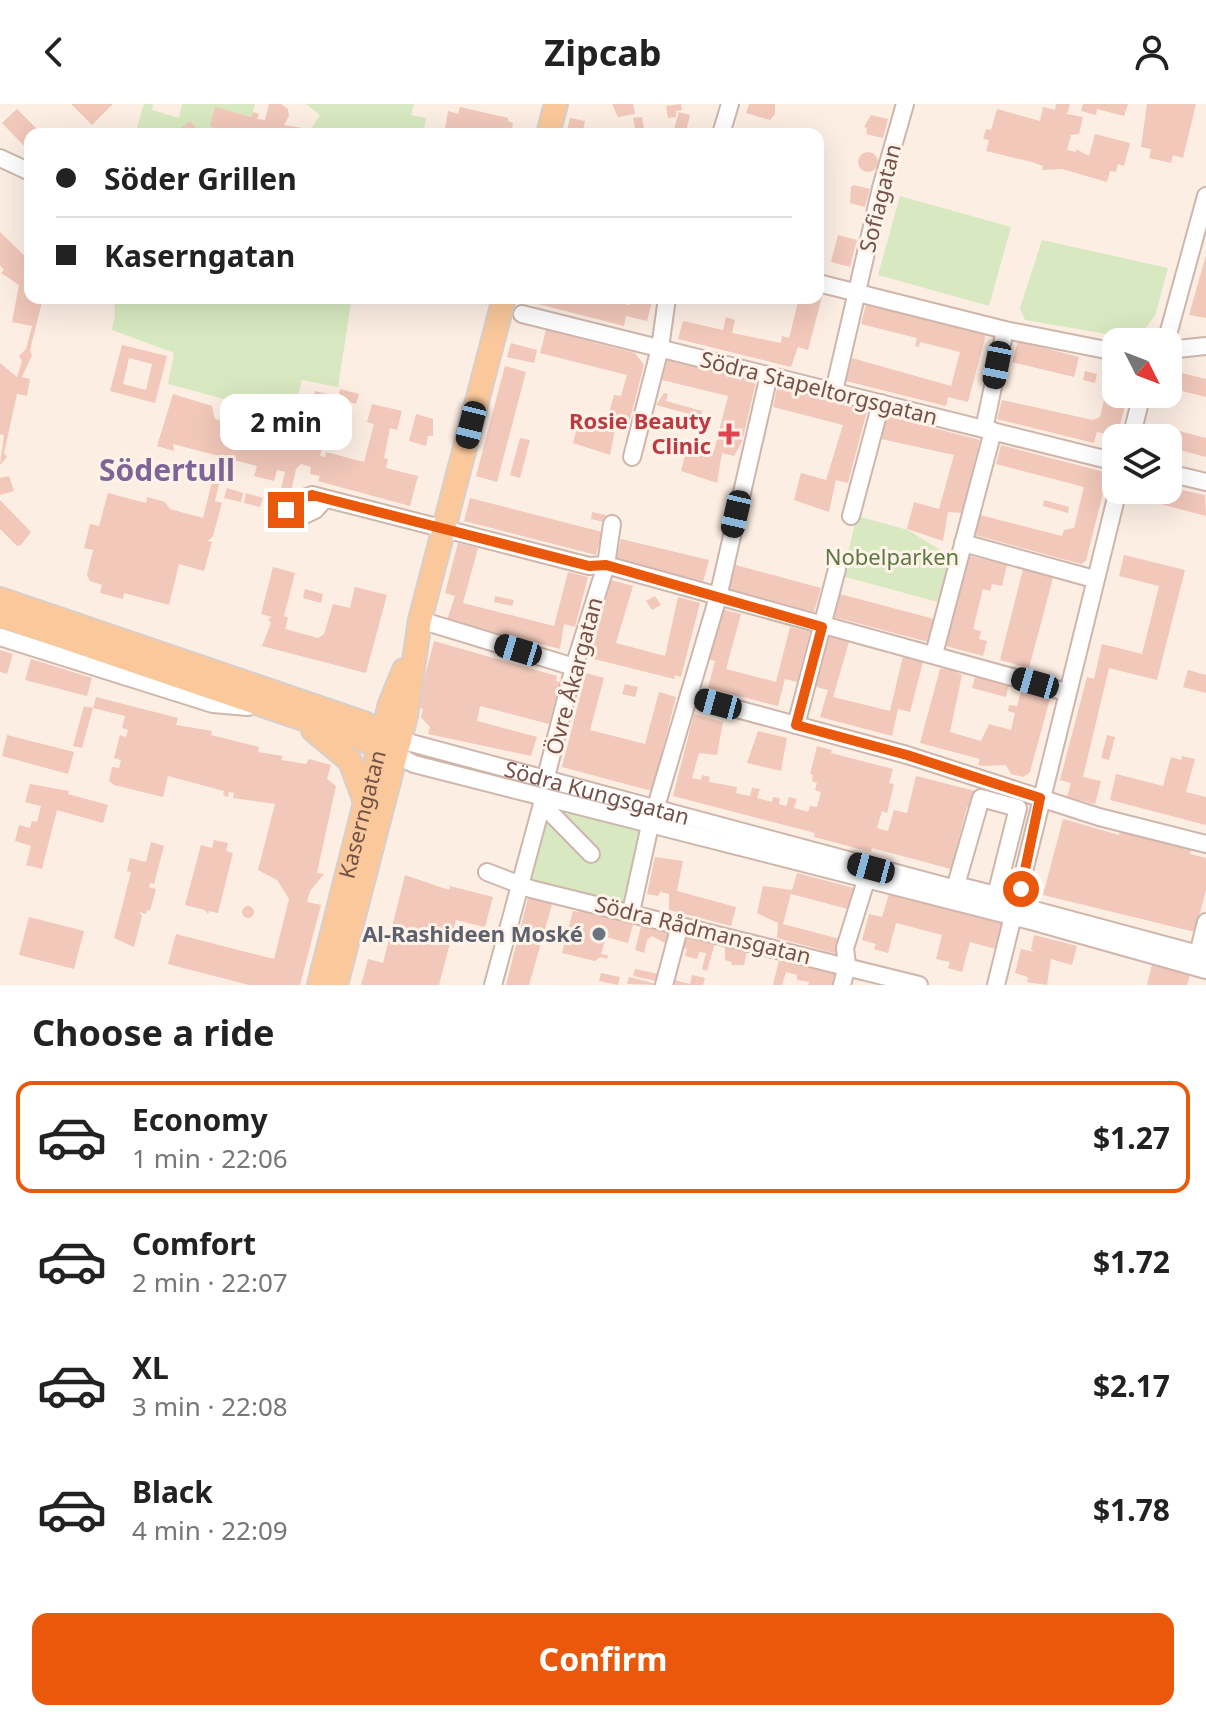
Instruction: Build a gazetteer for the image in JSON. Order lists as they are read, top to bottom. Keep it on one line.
{"streets":{"main road":["Södra Kungsgatan","Kaserngatan"],"street":["Sofiagatan","Södra Stapeltorgsgatan","Övre Åkargatan","Södra Rådmansgatan"]},"crossings":[["Sofiagatan","Södra Stapeltorgsgatan"],["Övre Åkargatan","Södra Kungsgatan"],["Södra Kungsgatan","Kaserngatan"]],"districts":["Södertull"],"parks":["Nobelparken"],"places":{"health":["Rosie Beauty Clinic"],"other":["Al-Rashideen Moské"]},"north":"bottom right","page":{"header":"Zipcab","banner":["Söder Grillen","Kaserngatan"],"bubble":"2 min","heading":"Choose a ride","list":[{"name":"Economy","note":"1 min · 22:06","value":"$1.27"},{"name":"Comfort","note":"2 min · 22:07","value":"$1.72"},{"name":"XL","note":"3 min · 22:08","value":"$2.17"},{"name":"Black","note":"4 min · 22:09","value":"$1.78"}],"buttons":"Confirm"}}
